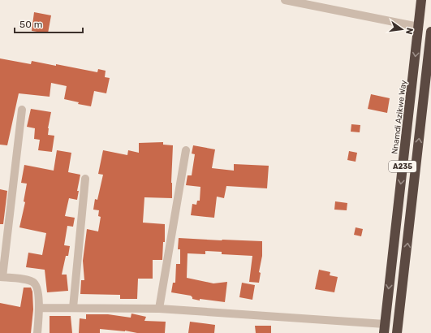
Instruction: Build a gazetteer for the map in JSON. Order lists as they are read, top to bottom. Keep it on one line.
{"streets":{"highway":["Nnamdi Azikwe Way","A235"]},"scale_bar":"50 m","north":"right"}
